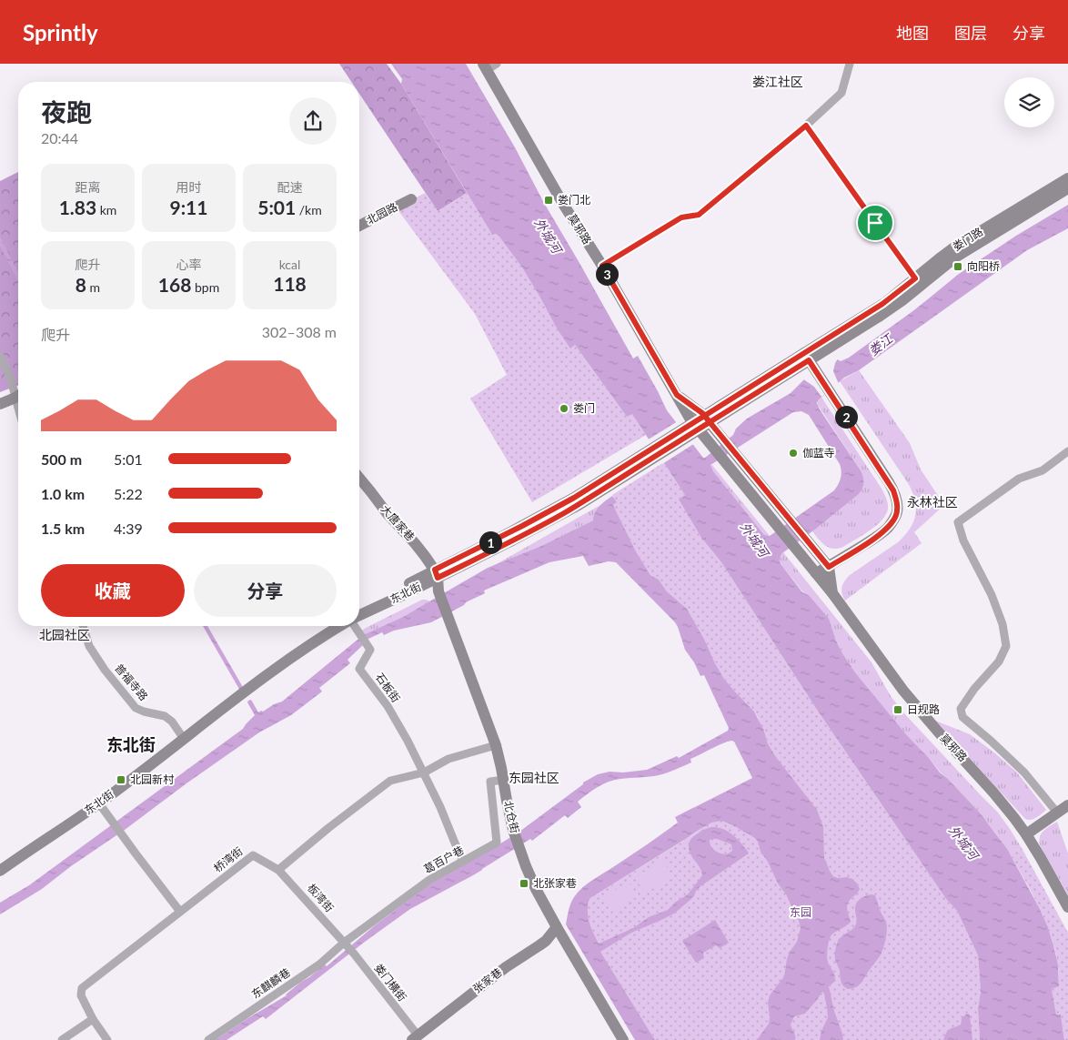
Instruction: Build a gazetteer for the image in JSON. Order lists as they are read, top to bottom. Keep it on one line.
{"streets":{"main road":["北园路","莫邪路","娄门路","大唐家巷","东北街","北仓街","张家巷"],"street":["普福寺路","石板街","桥湾街","葛百户巷","板湾街","娄门横街","东麒麟巷"]},"crossings":[["娄门路","东北街"],["大唐家巷","东北街"],["大唐家巷","北仓街"],["东北街","普福寺路"],["东北街","北仓街"],["北仓街","葛百户巷"],["北仓街","张家巷"],["桥湾街","板湾街"],["葛百户巷","板湾街"],["葛百户巷","娄门横街"],["葛百户巷","东麒麟巷"],["板湾街","娄门横街"],["板湾街","东麒麟巷"],["张家巷","娄门横街"],["娄门横街","东麒麟巷"]],"districts":["娄江社区","永林社区","北园社区","东北街","东园社区"],"water":["外城河","娄江"],"parks":["东园"],"places":{"transit":["娄门北","向阳桥","日规路","北园新村","北张家巷"],"other":["娄门","伽蓝寺"]},"page":{"header":"Sprintly","nav":["地图","图层","分享"],"heading":["夜跑","20:44"],"stats":[["距离","1.83 km"],["用时","9:11"],["配速","5:01 /km"],["爬升","8 m"],["心率","168 bpm"],["kcal","118"]],"pins":["3","2","1"],"chart":["爬升","302–308 m"],"list":[{"name":"500 m","note":"5:01"},{"name":"1.0 km","note":"5:22"},{"name":"1.5 km","note":"4:39"}],"buttons":["收藏","分享"]}}
